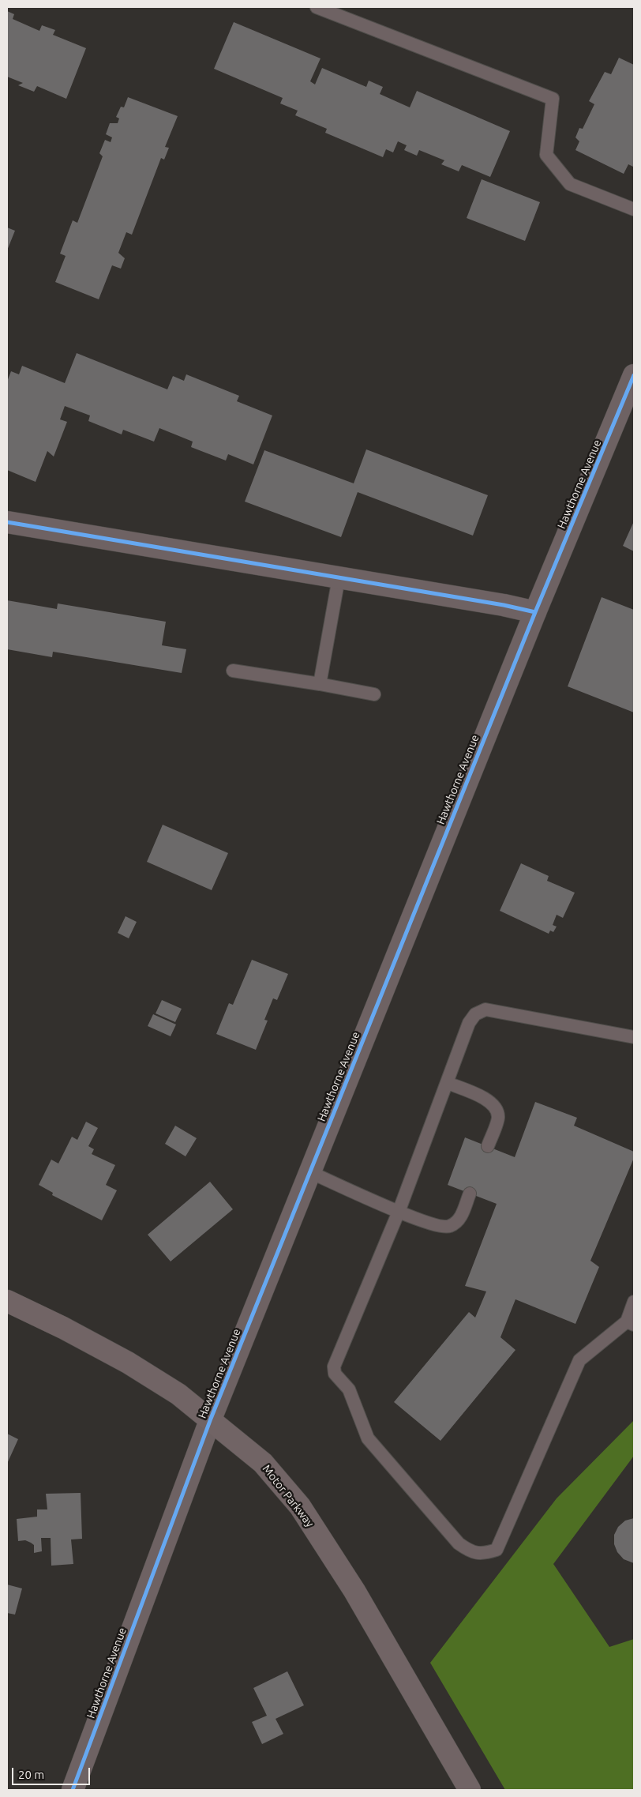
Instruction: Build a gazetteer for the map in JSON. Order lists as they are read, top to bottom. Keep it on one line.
{"streets":{"main road":["Motor Parkway"],"street":["Hawthorne Avenue"]},"crossings":[["Hawthorne Avenue","Motor Parkway"]],"scale_bar":"20 m"}
